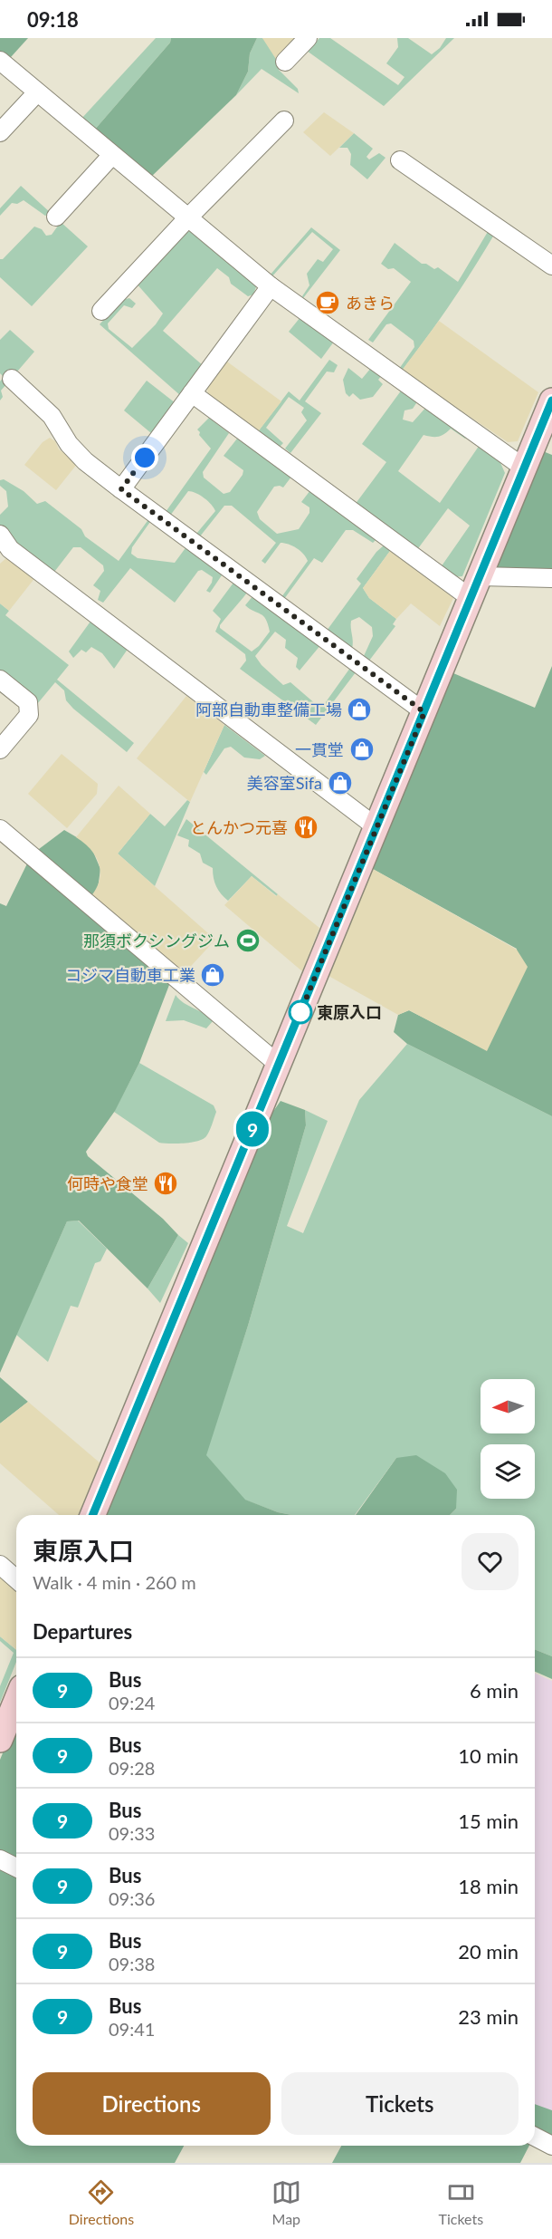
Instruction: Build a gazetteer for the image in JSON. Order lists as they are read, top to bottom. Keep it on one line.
{"places":{"cafe":["あきら"],"shop":["阿部自動車整備工場","一貫堂","美容室Sifa","コジマ自動車工業"],"restaurant":["とんかつ元喜","何時や食堂"],"sports":["那須ボクシングジム"],"other":["東原入口"]},"lines":["bus line 9"],"north":"left","page":{"status":"09:18","on_map":"9","heading":[["東原入口","Walk · 4 min · 260 m"],"Departures"],"list":[{"mark":"9","name":"Bus","note":"09:24","value":"6 min"},{"mark":"9","name":"Bus","note":"09:28","value":"10 min"},{"mark":"9","name":"Bus","note":"09:33","value":"15 min"},{"mark":"9","name":"Bus","note":"09:36","value":"18 min"},{"mark":"9","name":"Bus","note":"09:38","value":"20 min"},{"mark":"9","name":"Bus","note":"09:41","value":"23 min"}],"buttons":["Directions","Tickets"],"tabs":["Directions","Map","Tickets"]}}
